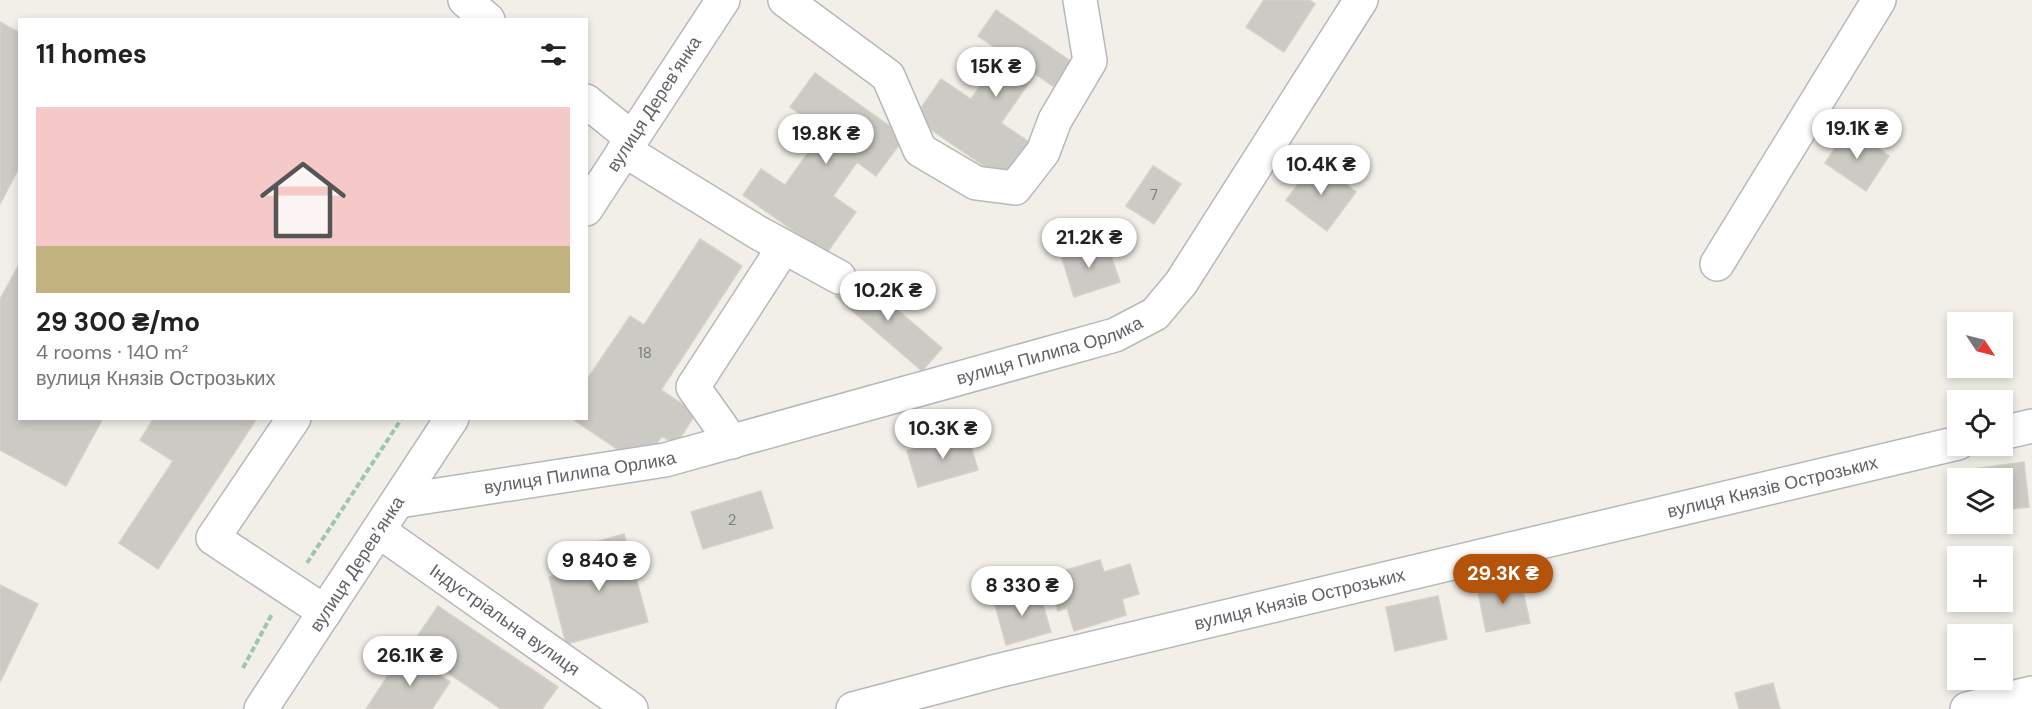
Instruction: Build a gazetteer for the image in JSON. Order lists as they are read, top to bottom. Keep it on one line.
{"streets":{"street":["вулиця Деревʼянка","вулиця Пилипа Орлика","вулиця Князів Острозьких","Індустріальна вулиця"]},"crossings":[["вулиця Деревʼянка","вулиця Пилипа Орлика"],["вулиця Деревʼянка","Індустріальна вулиця"]],"house_numbers":["7","18","2"],"north":"bottom right","page":{"heading":"11 homes","price":["15K ₴","19.1K ₴","19.8K ₴","10.4K ₴","21.2K ₴","10.2K ₴","10.3K ₴","9 840 ₴","29.3K ₴","8 330 ₴","26.1K ₴"],"list":[{"name":"29 300 ₴/mo","note":"4 rooms · 140 m² · вулиця Князів Острозьких"}],"map_buttons":["+","−"]}}
